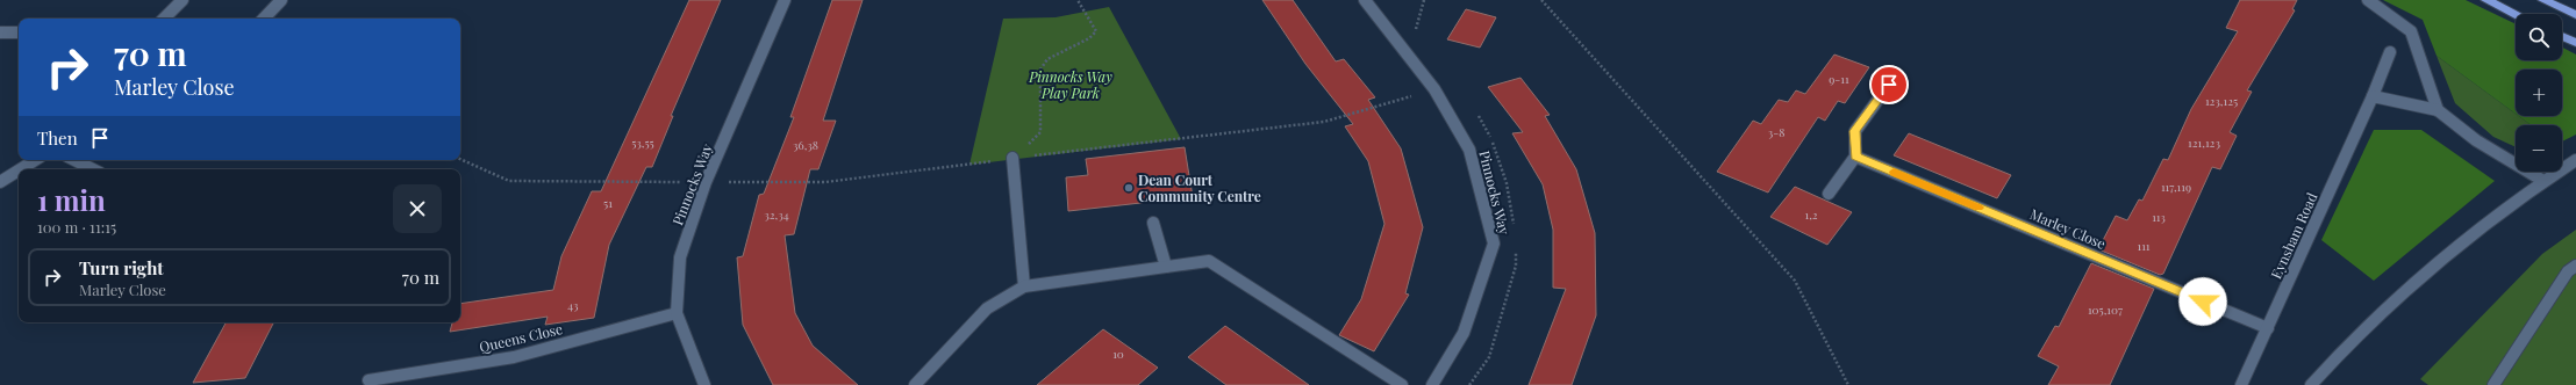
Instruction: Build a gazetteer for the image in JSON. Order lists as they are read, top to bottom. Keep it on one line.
{"streets":{"street":["Pinnocks Way","Marley Close","Eynsham Road","Queens Close"]},"crossings":[["Pinnocks Way","Queens Close"],["Marley Close","Eynsham Road"]],"parks":["Pinnocks Way Play Park"],"places":["Dean Court Community Centre"],"house_numbers":["9-11","123,125","3-8","53,55","121,123","36,38","117,119","51","32,34","1,2","113","111","43","105,107","10"],"page":{"map_buttons":["+","−"],"turn":["70 m","Marley Close"],"then":"Then","heading":["1 min","100 m · 11:15"],"list":[{"name":"Turn right","note":"Marley Close","value":"70 m"}]}}
